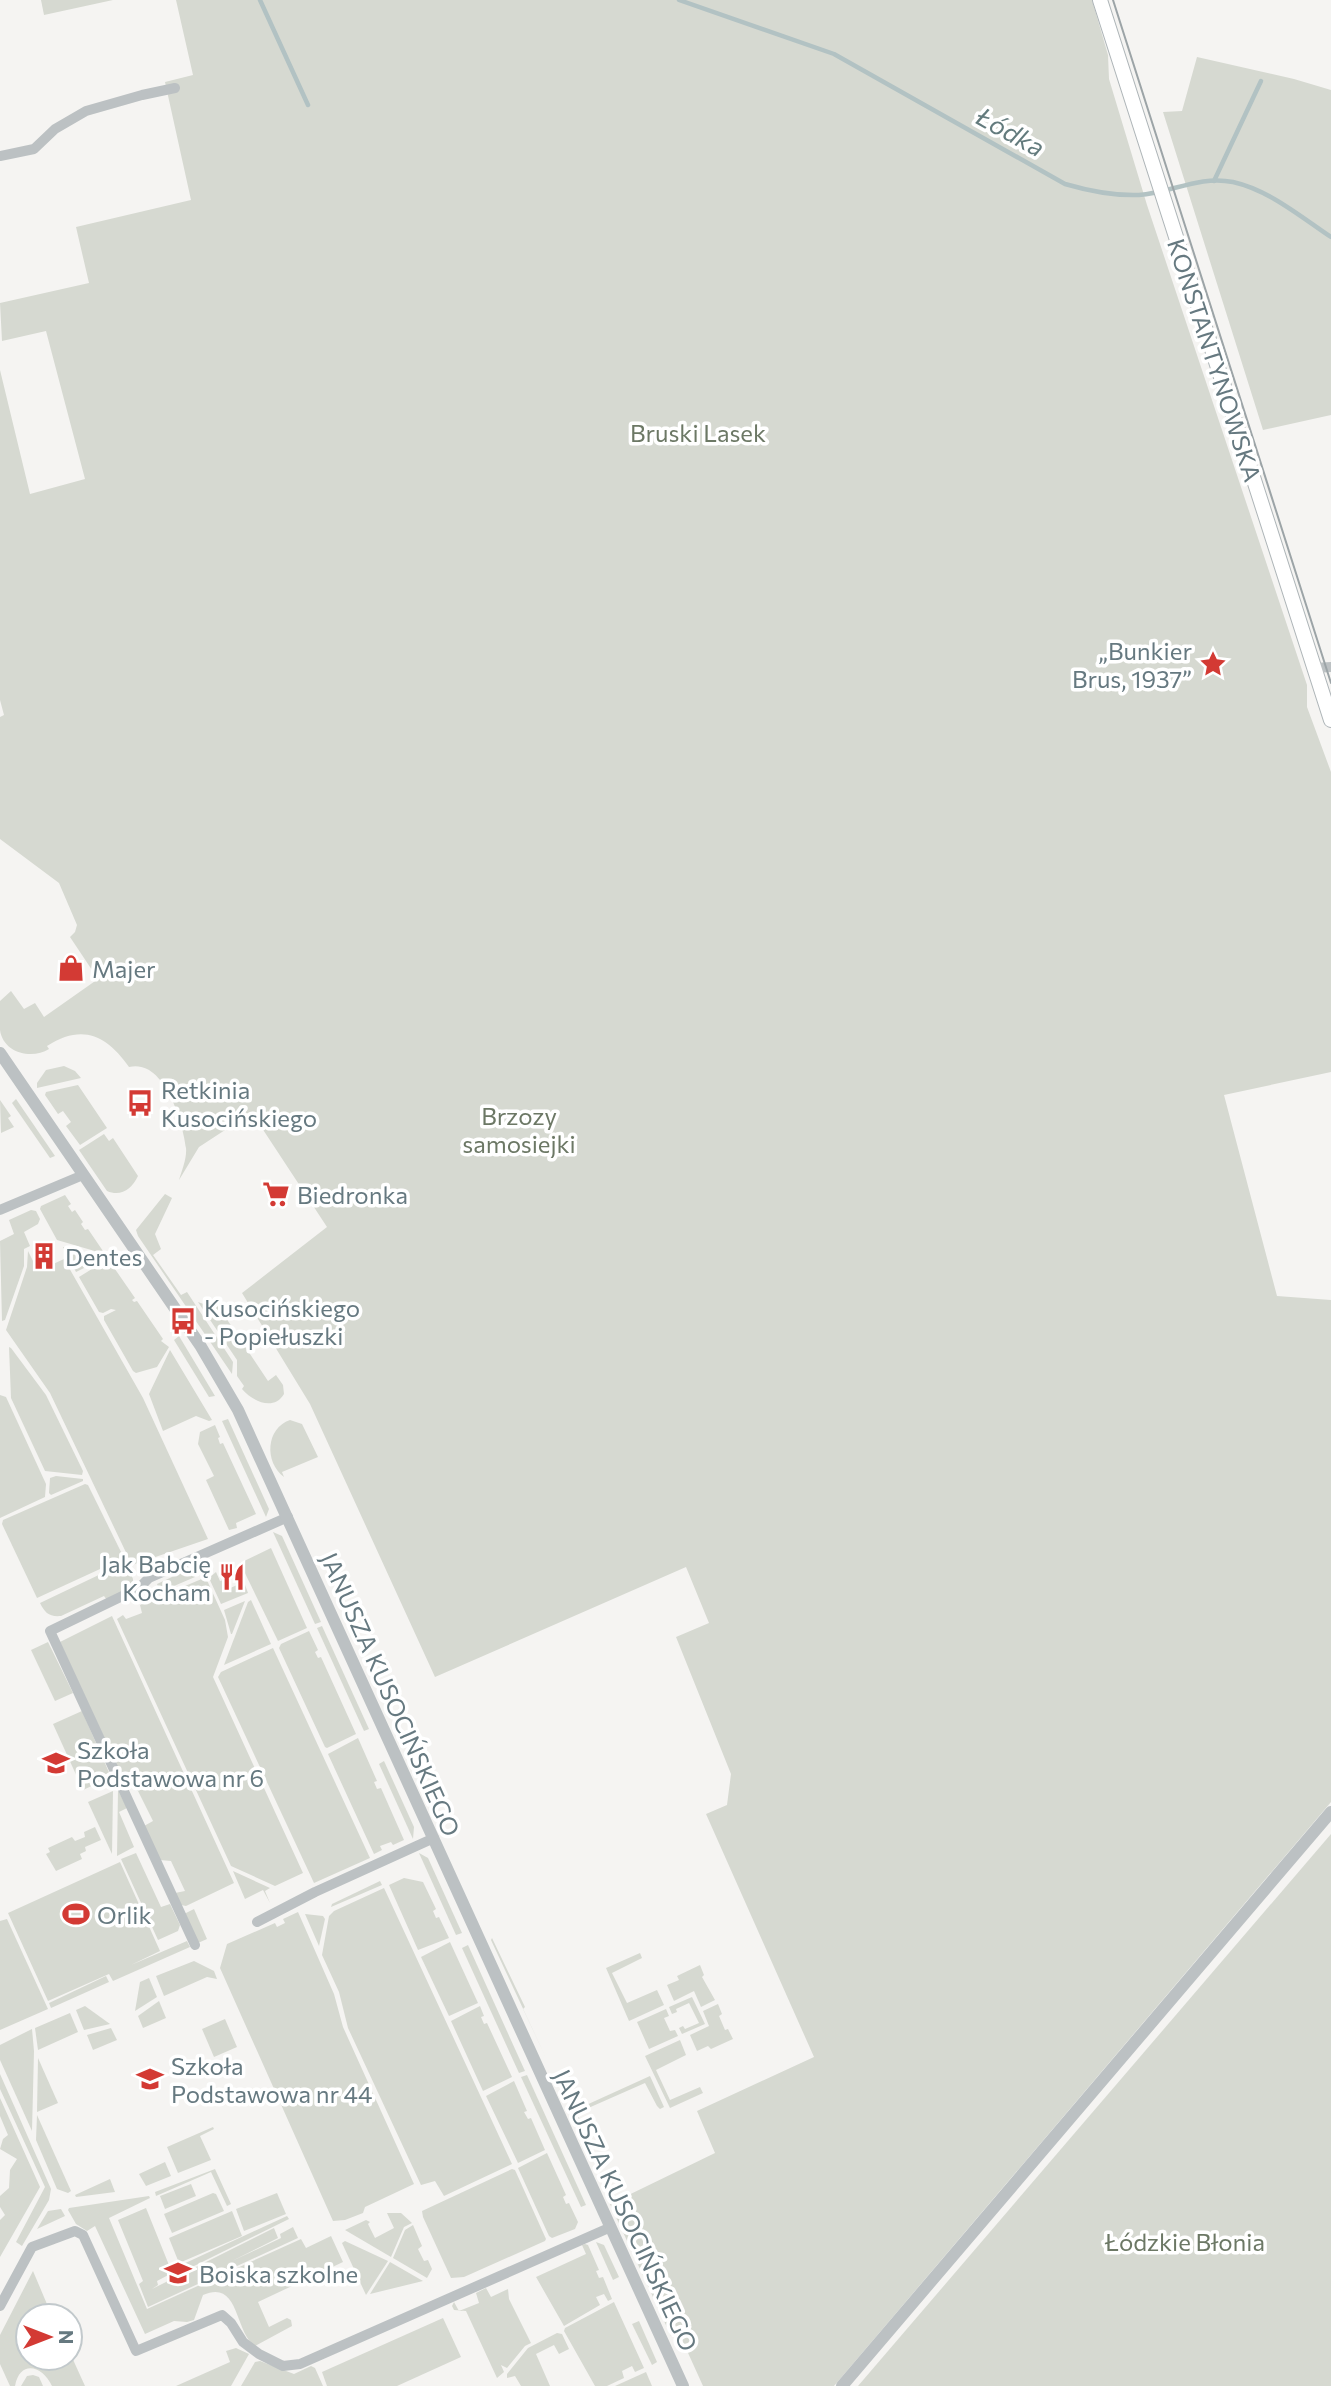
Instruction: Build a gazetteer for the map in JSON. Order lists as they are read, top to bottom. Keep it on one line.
{"streets":{"main road":["KONSTANTYNOWSKA"],"street":["JANUSZA KUSOCIŃSKIEGO"]},"water":["Łódka"],"parks":["Bruski Lasek","Brzozy samosiejki","Łódzkie Błonia"],"places":{"place":["„Bunkier Brus, 1937”"],"shop":["Majer"],"bus stop":["Retkinia Kusocińskiego","Kusocińskiego - Popiełuszki"],"supermarket":["Biedronka"],"building":["Dentes"],"restaurant":["Jak Babcię Kocham"],"school or university":["Szkoła Podstawowa nr 6","Szkoła Podstawowa nr 44","Boiska szkolne"],"sports":["Orlik"]},"north":"right"}
